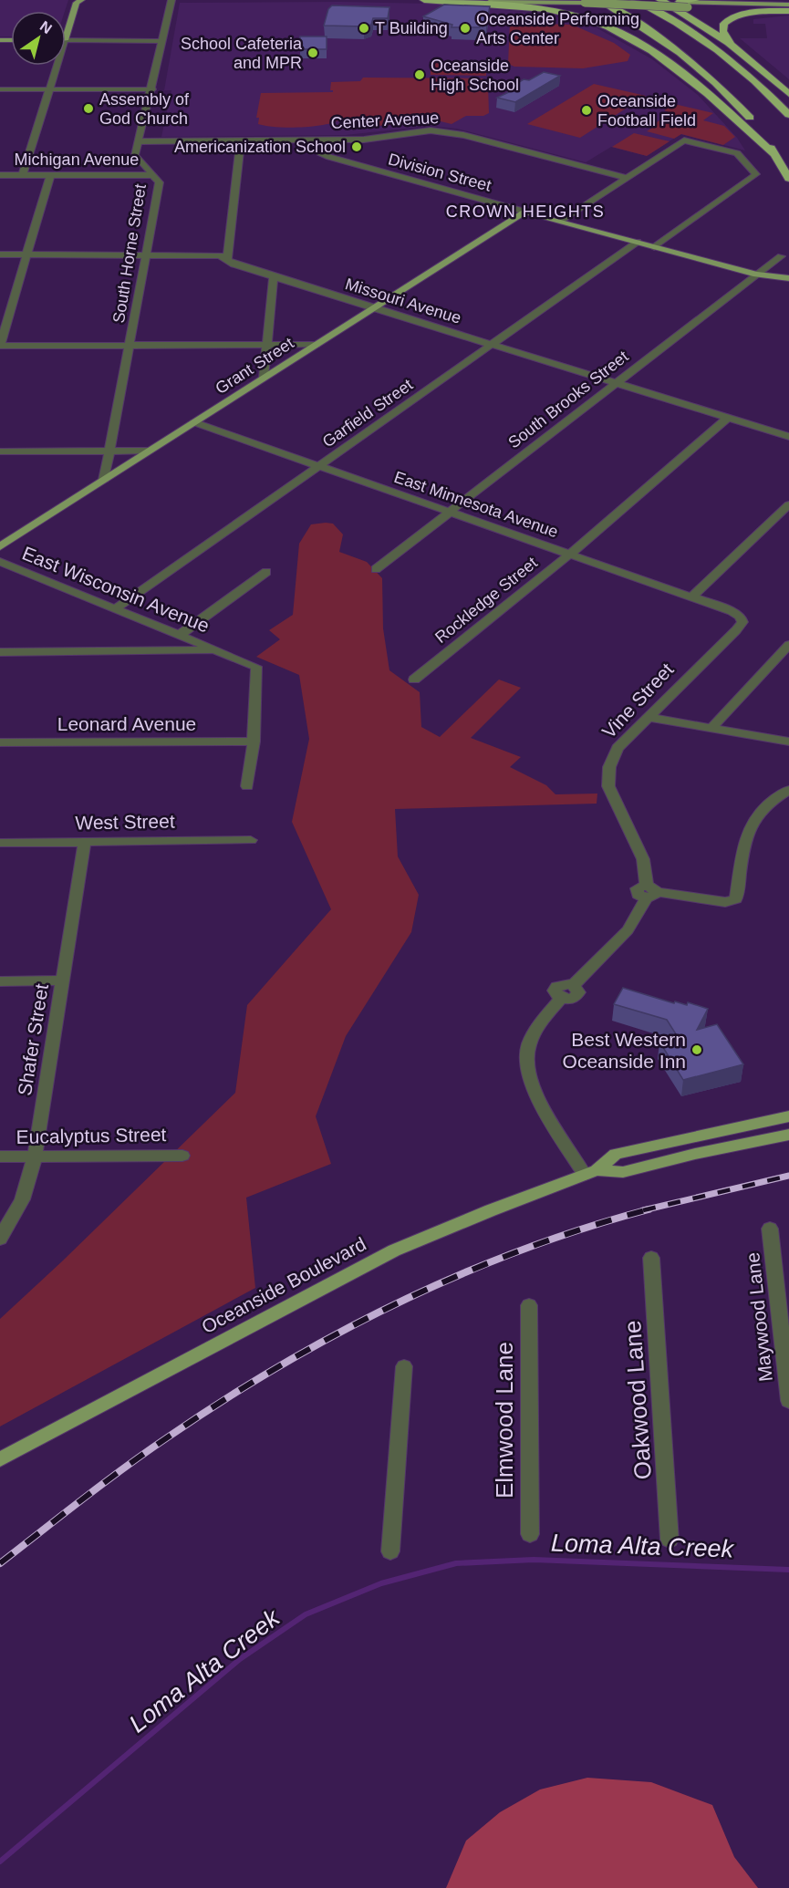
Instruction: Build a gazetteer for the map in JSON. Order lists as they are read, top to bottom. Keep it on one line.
{"streets":{"main road":["Division Street","Grant Street","Oceanside Boulevard"],"street":["Center Avenue","Michigan Avenue","South Horne Street","Missouri Avenue","South Brooks Street","Garfield Street","East Minnesota Avenue","East Wisconsin Avenue","Rockledge Street","Vine Street","Leonard Avenue","West Street","Shafer Street","Eucalyptus Street","Maywood Lane","Oakwood Lane","Elmwood Lane"]},"crossings":[["Center Avenue","Division Street"],["Center Avenue","South Horne Street"],["Michigan Avenue","South Horne Street"],["Division Street","Grant Street"],["Division Street","South Brooks Street"],["Division Street","Garfield Street"],["South Horne Street","Missouri Avenue"],["South Horne Street","Grant Street"],["Missouri Avenue","Grant Street"],["Missouri Avenue","South Brooks Street"],["Missouri Avenue","Garfield Street"],["Missouri Avenue","Rockledge Street"],["Grant Street","East Minnesota Avenue"],["South Brooks Street","East Minnesota Avenue"],["Garfield Street","East Minnesota Avenue"],["Garfield Street","East Wisconsin Avenue"],["East Minnesota Avenue","Rockledge Street"],["East Minnesota Avenue","Vine Street"],["East Wisconsin Avenue","Leonard Avenue"],["West Street","Shafer Street"],["Shafer Street","Eucalyptus Street"]],"districts":["CROWN HEIGHTS"],"water":["Loma Alta Creek"],"places":["T Building","Oceanside Performing Arts Center","School Cafeteria and MPR","Oceanside High School","Assembly of God Church","Oceanside Football Field","Americanization School","Best Western Oceanside Inn"],"north":"top right"}
